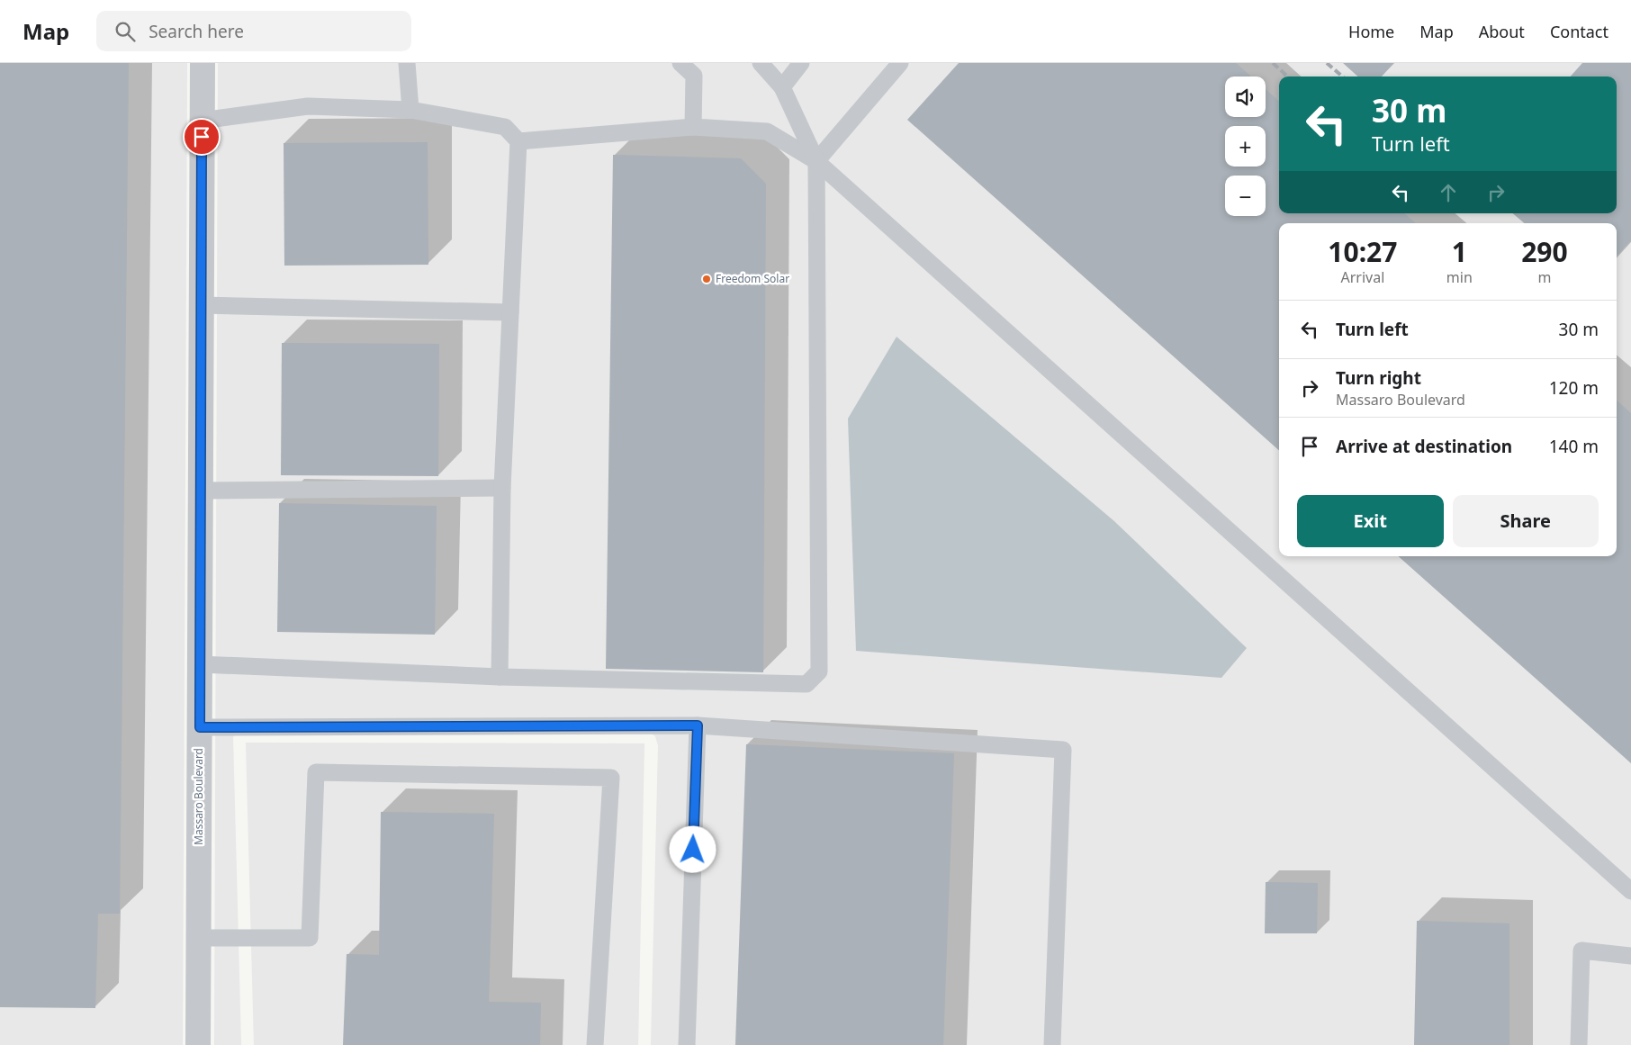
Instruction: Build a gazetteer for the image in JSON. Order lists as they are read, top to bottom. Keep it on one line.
{"streets":{"street":["Massaro Boulevard"]},"places":["Freedom Solar"],"page":{"header":"Map","search":"Search here","nav":["Home","Map","About","Contact"],"map_buttons":["+","−"],"turn":["30 m","Turn left"],"eta":["10:27","Arrival","1","min","290","m"],"list":[{"name":"Turn left","value":"30 m"},{"name":"Turn right","note":"Massaro Boulevard","value":"120 m"},{"name":"Arrive at destination","value":"140 m"}],"buttons":["Exit","Share"]}}
